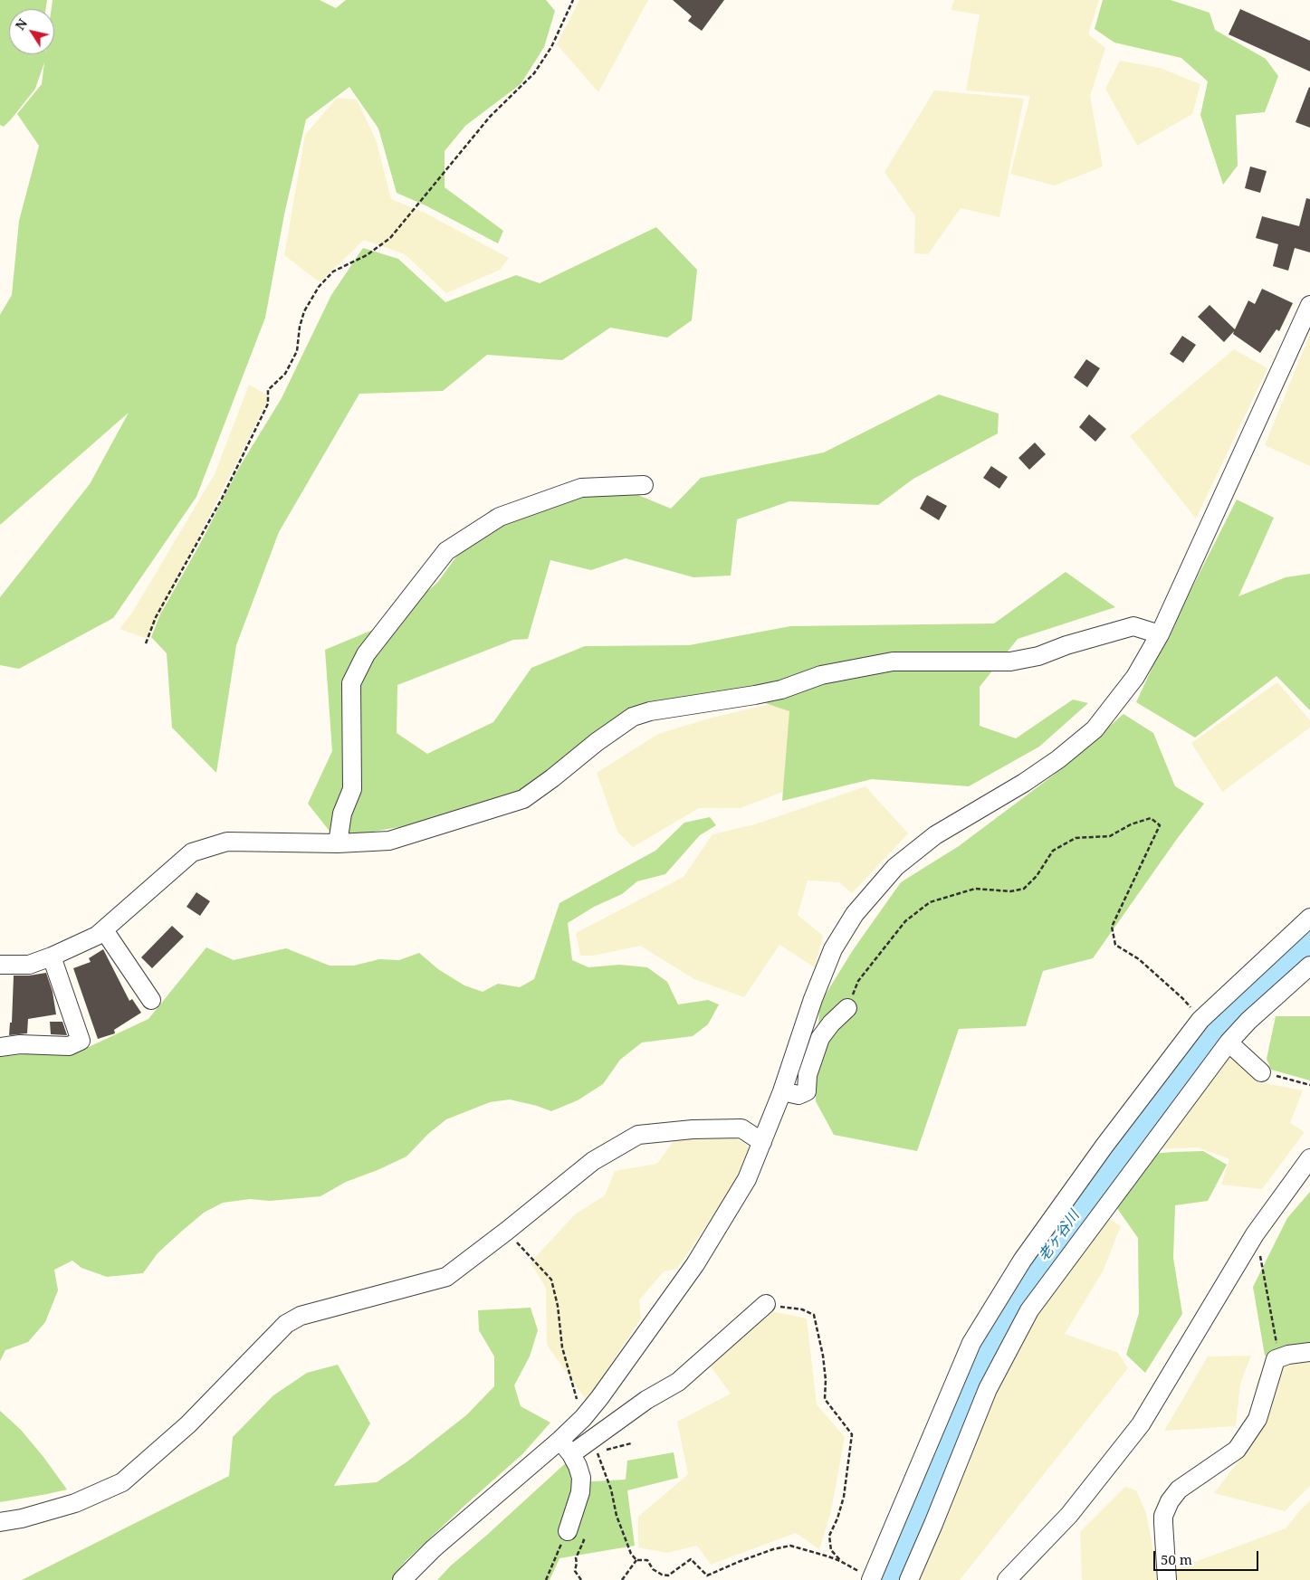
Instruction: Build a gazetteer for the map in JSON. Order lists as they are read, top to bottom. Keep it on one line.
{"water":["老ヶ谷川"],"scale_bar":"50 m","north":"top left"}
